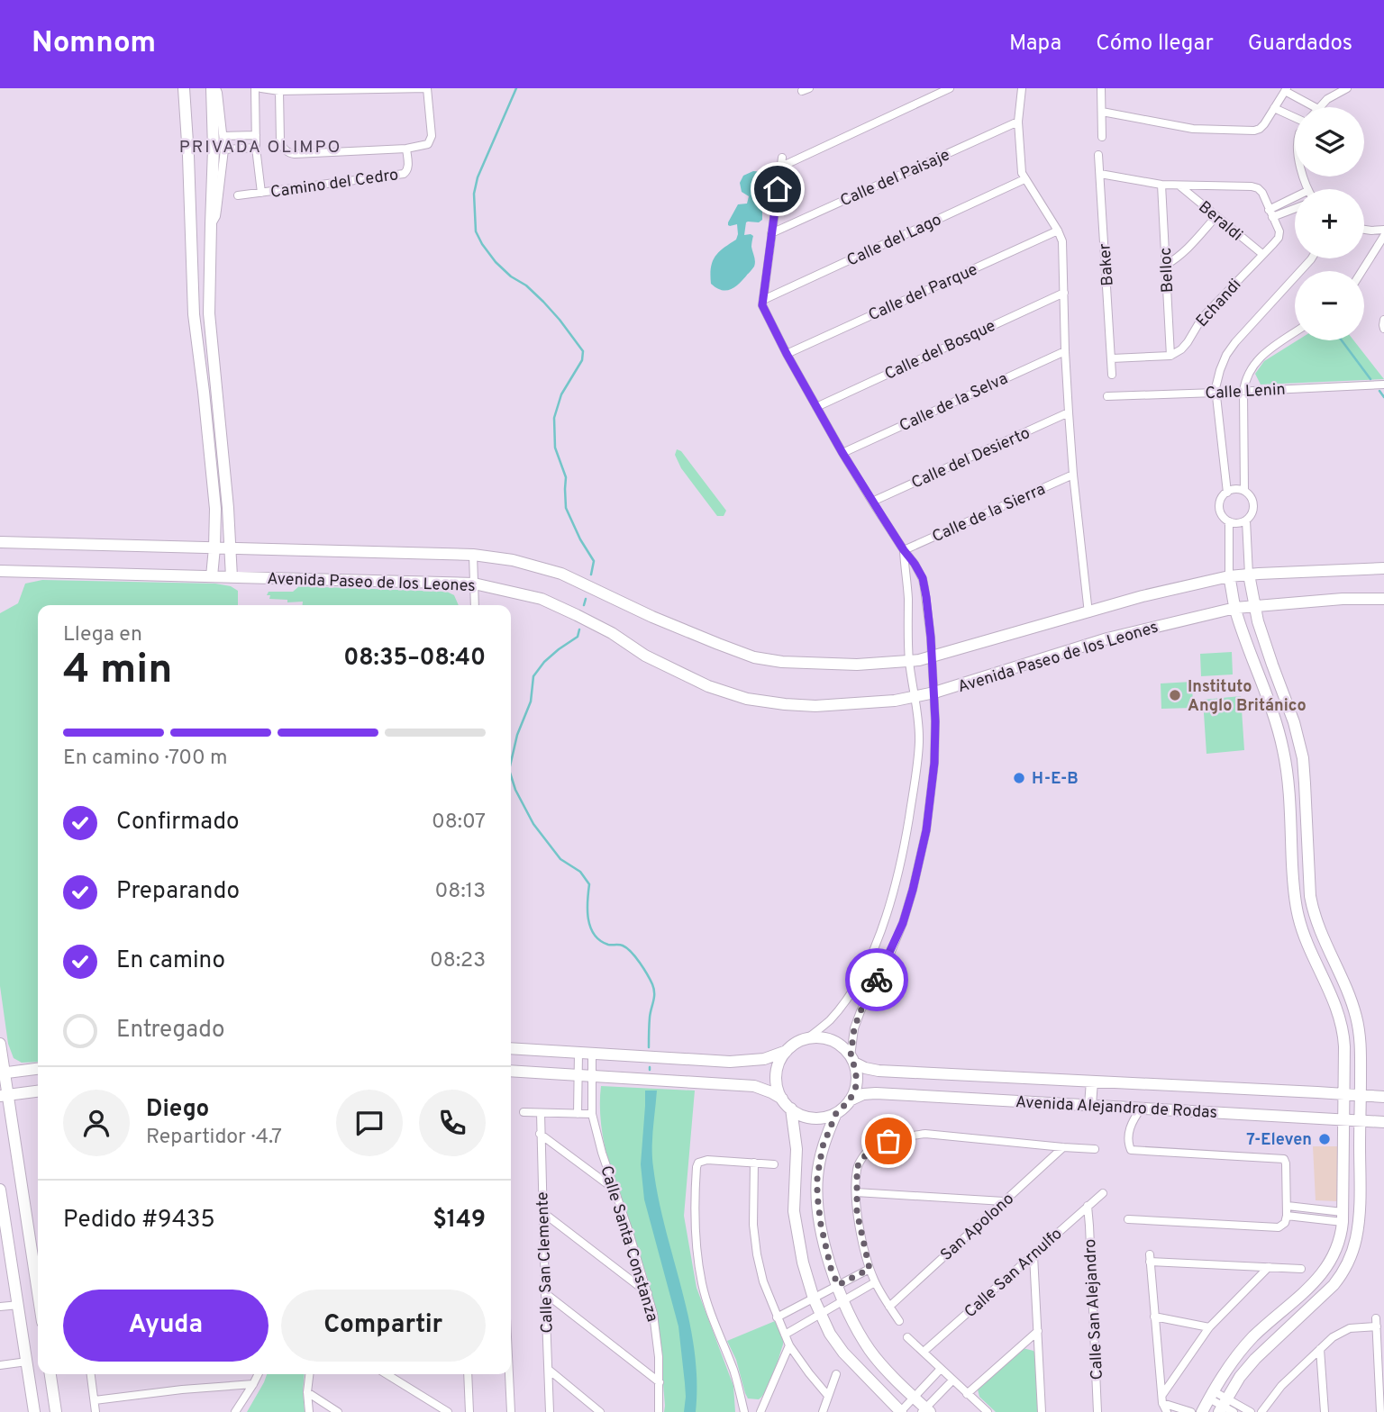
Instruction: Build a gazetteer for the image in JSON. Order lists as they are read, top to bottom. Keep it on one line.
{"streets":{"street":["Calle del Paisaje","Camino del Cedro","Beraldi","Calle del Lago","Baker","Belloc","Calle del Parque","Echandi","Calle del Bosque","Calle Lenin","Calle de la Selva","Calle del Desierto","Calle de la Sierra","Avenida Paseo de los Leones","Avenida Alejandro de Rodas","San Apolono","Calle Santa Constanza","Calle San Clemente","Calle San Arnulfo","Calle San Alejandro"]},"crossings":[["Beraldi","Echandi"],["Belloc","Echandi"],["Calle San Arnulfo","Calle San Alejandro"]],"districts":["PRIVADA OLIMPO"],"places":["Instituto Anglo Británico","H-E-B","7-Eleven"],"page":{"header":"Nomnom","nav":["Mapa","Cómo llegar","Guardados"],"map_buttons":["+","−"],"heading":["4 min","Llega en","08:35–08:40"],"panel":["Diego","Repartidor · 4.7","Pedido #9435","$149"],"bar":"En camino · 700 m","list":[["Confirmado","08:07"],["Preparando","08:13"],["En camino","08:23"],"Entregado"],"buttons":["Ayuda","Compartir"]}}
